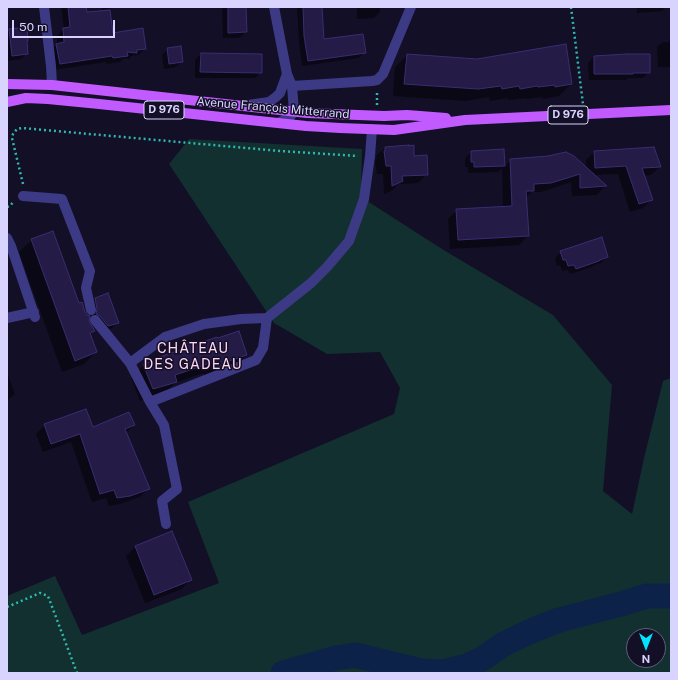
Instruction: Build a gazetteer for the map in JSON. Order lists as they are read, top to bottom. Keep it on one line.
{"streets":{"main road":["Avenue François Mitterrand","D 976"]},"districts":["CHÂTEAU DES GADEAU"],"scale_bar":"50 m","north":"bottom"}
